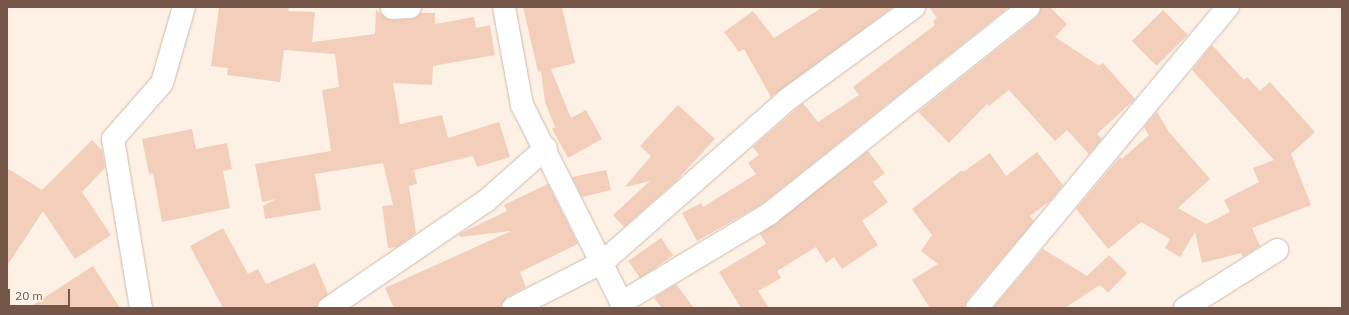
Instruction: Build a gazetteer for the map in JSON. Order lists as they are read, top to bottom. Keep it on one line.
{"scale_bar":"20 m"}
